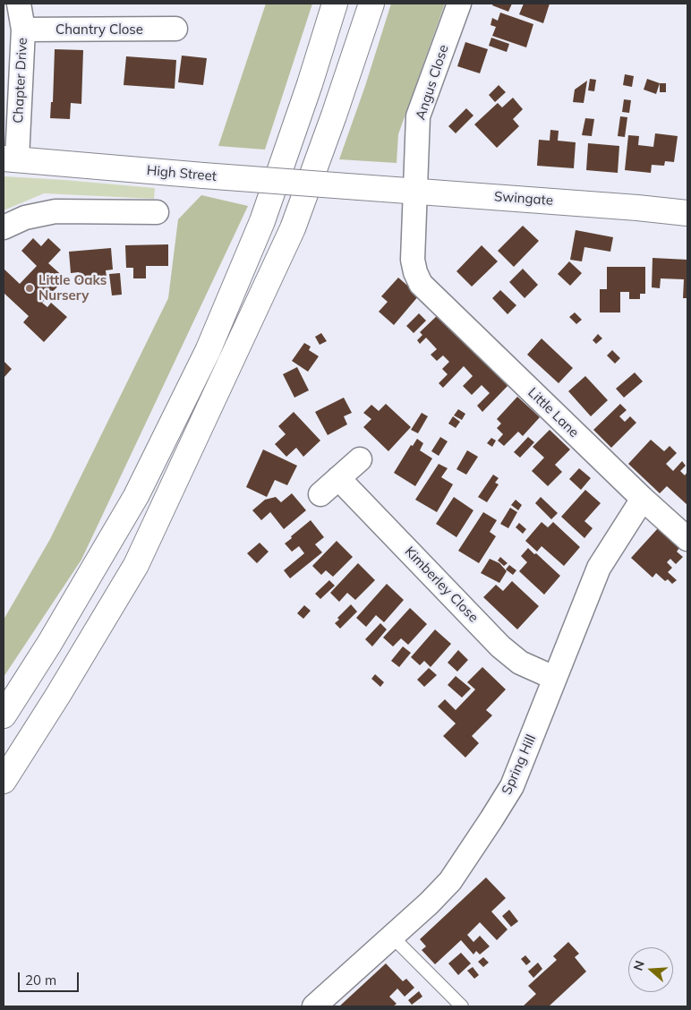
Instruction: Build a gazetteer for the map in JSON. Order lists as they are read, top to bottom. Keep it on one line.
{"streets":{"main road":["High Street","Swingate"],"street":["Chantry Close","Chapter Drive","Angus Close","Little Lane","Kimberley Close","Spring Hill"]},"crossings":[["Chantry Close","Chapter Drive"],["Chapter Drive","High Street"],["Angus Close","Swingate"],["Angus Close","Little Lane"],["High Street","Swingate"],["Swingate","Little Lane"],["Little Lane","Spring Hill"],["Kimberley Close","Spring Hill"]],"places":["Little Oaks Nursery"],"scale_bar":"20 m","north":"left"}
